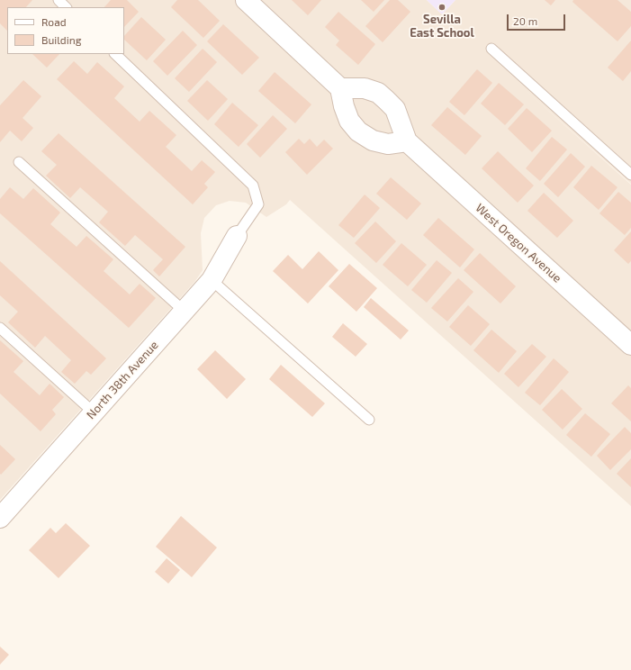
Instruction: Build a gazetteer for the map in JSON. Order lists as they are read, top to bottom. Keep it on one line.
{"streets":{"street":["West Oregon Avenue","North 38th Avenue"]},"places":["Sevilla East School"],"legend":["Road","Building"],"scale_bar":"20 m"}
